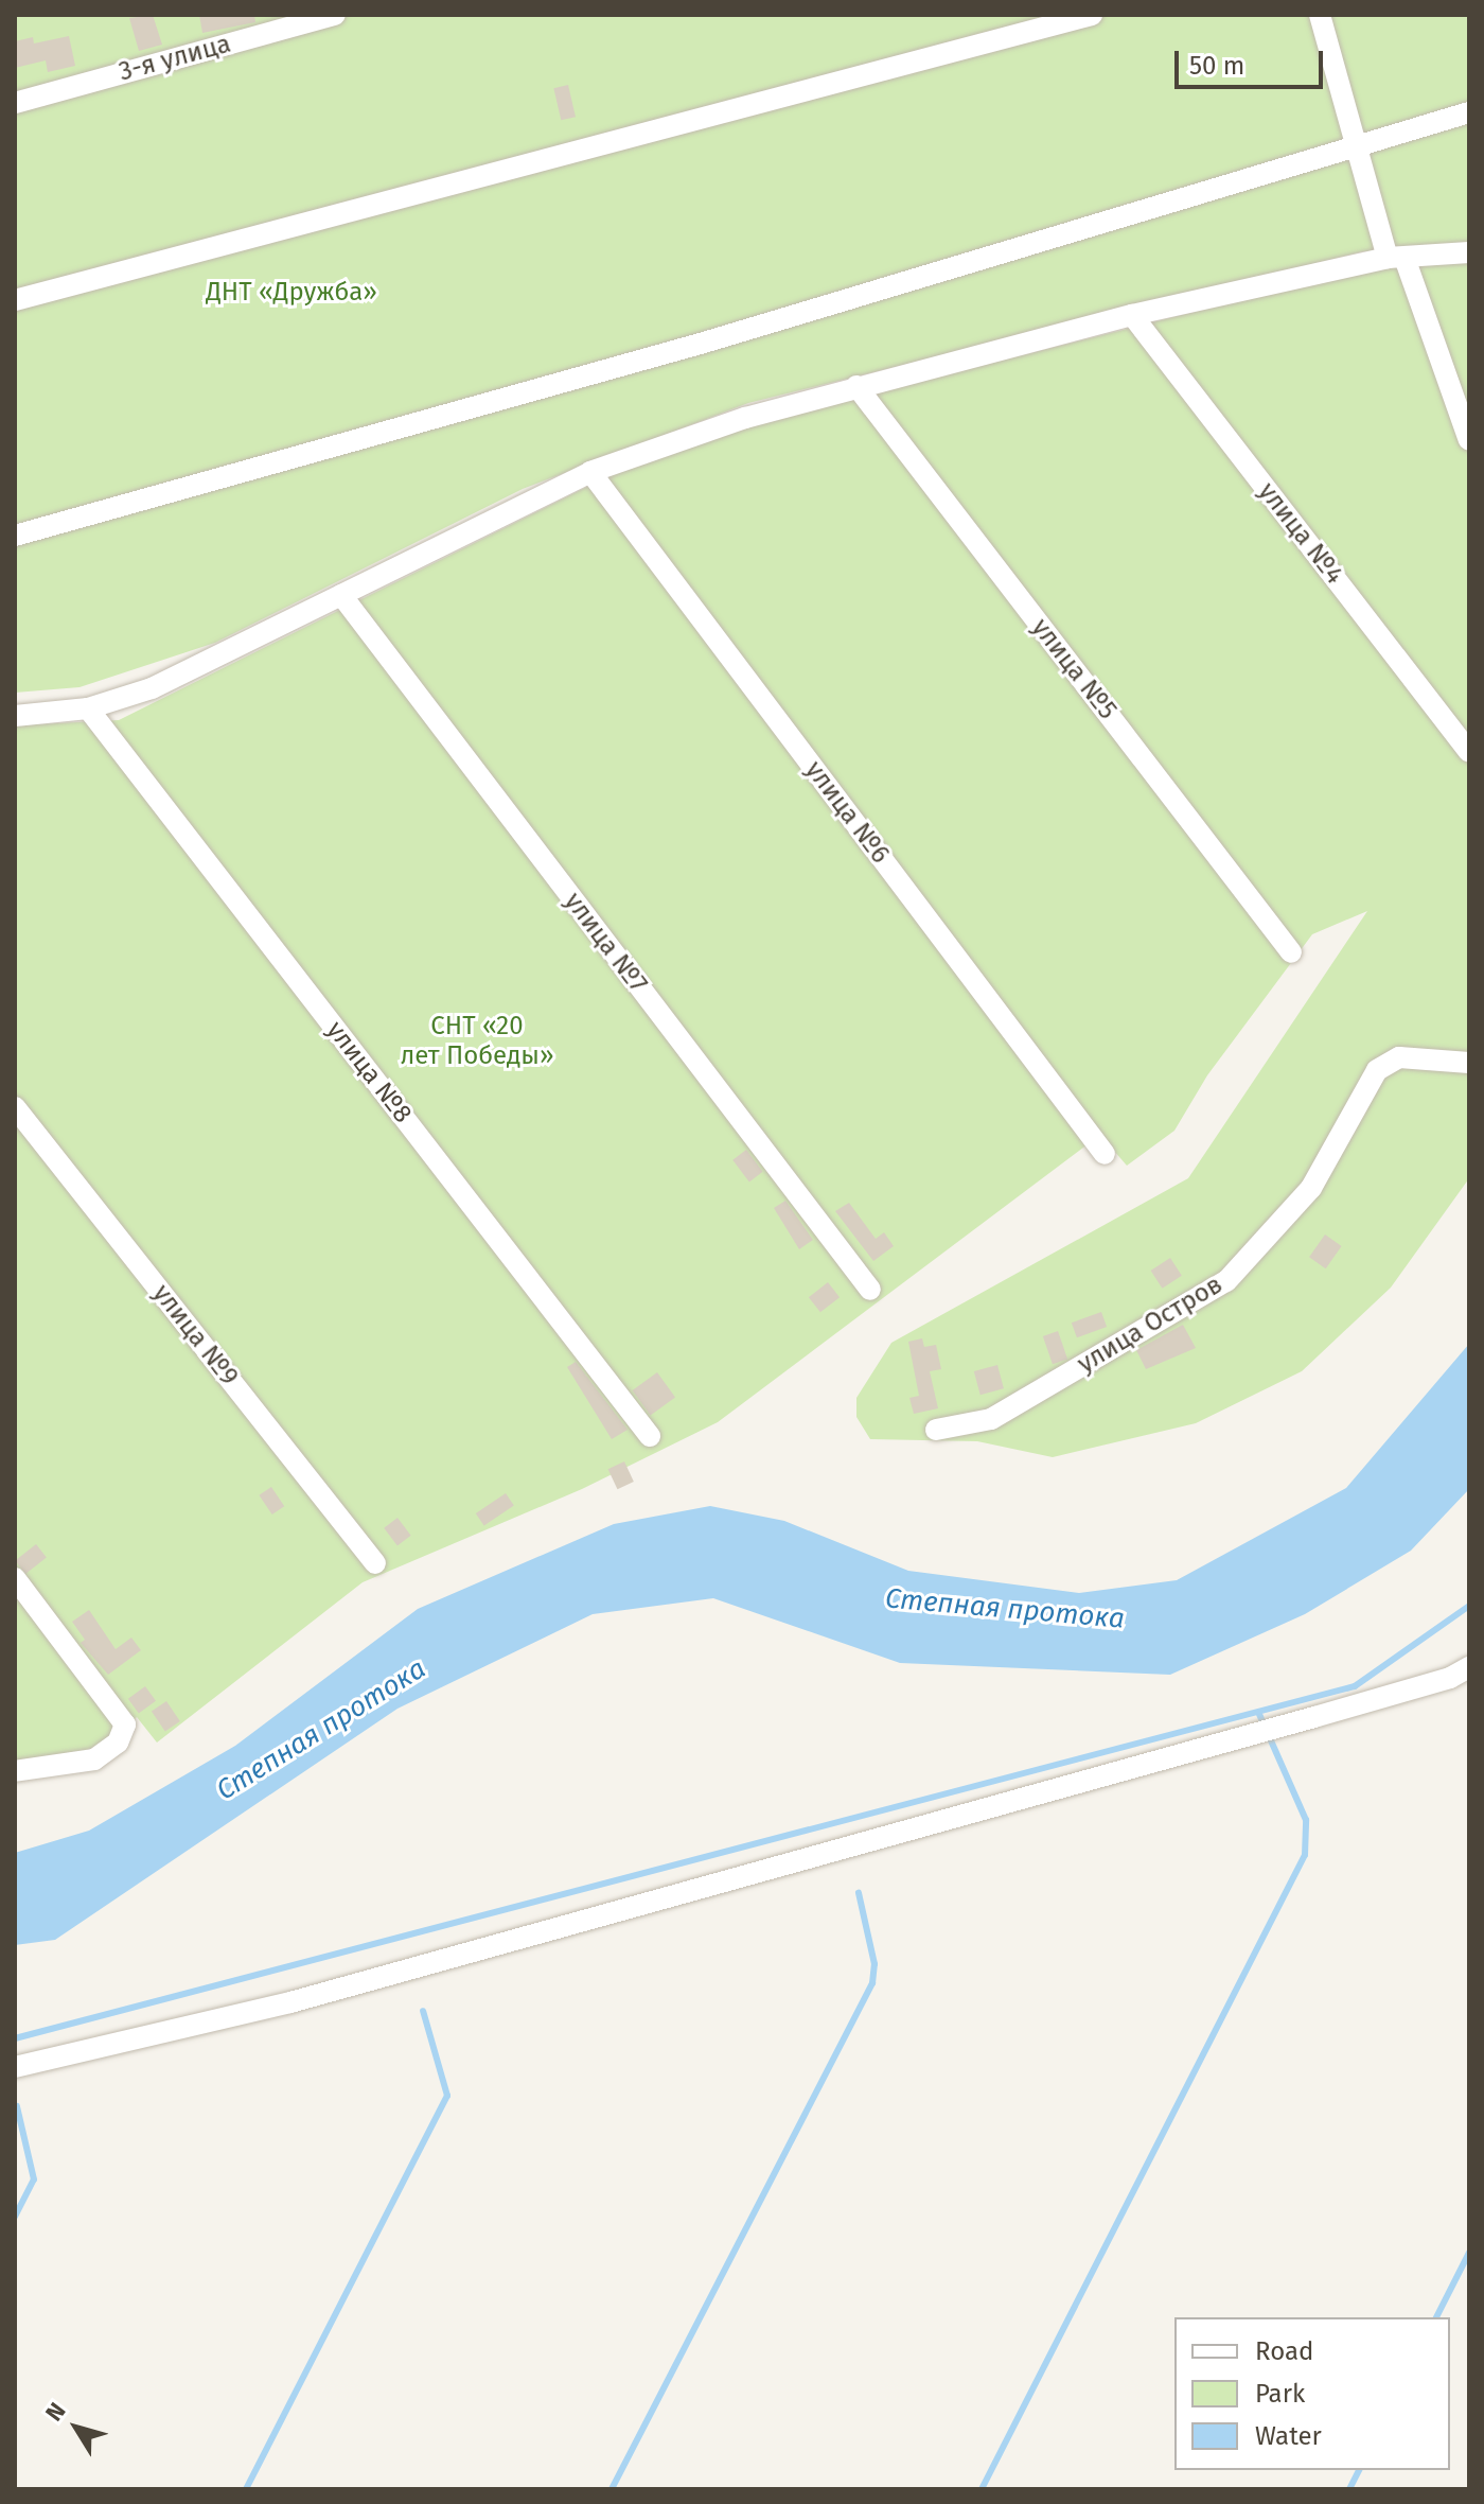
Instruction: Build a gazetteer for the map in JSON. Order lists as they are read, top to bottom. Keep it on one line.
{"streets":{"street":["3-я улица","улица №4","улица №5","улица №6","улица №7","улица №8","улица Остров","улица №9"]},"water":["Степная протока"],"parks":["ДНТ «Дружба»","СНТ «20 лет Победы»"],"legend":["Road","Park","Water"],"scale_bar":"50 m","north":"top left"}
